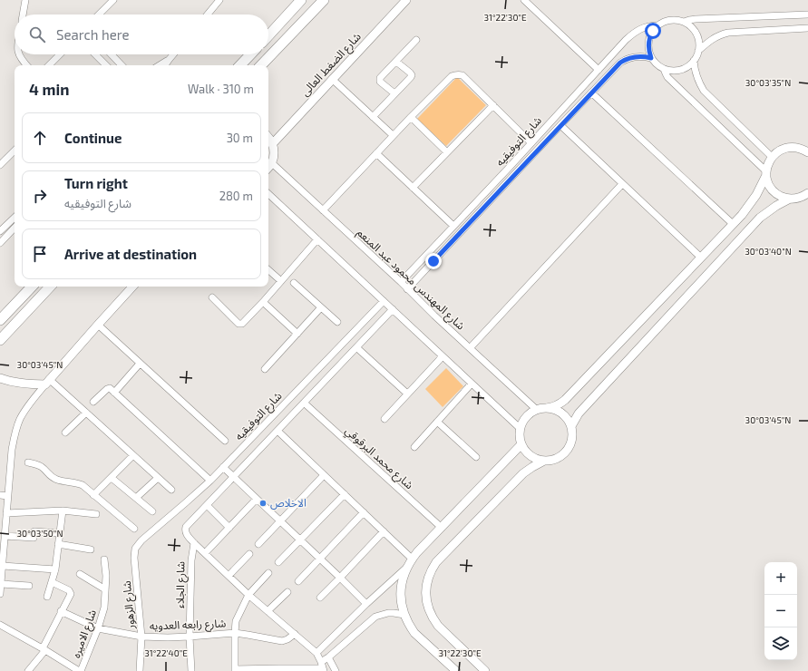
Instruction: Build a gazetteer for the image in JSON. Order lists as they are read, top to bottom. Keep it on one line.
{"streets":{"street":["شارع الضغط العالى","شارع التوفيقيه","شارع المهندس محمود عبد المنعم","شارع محمد البرقوقي","شارع الجلاء","شارع الزهور","شارع رابعه العدويه","شارع الاميره"]},"crossings":[["شارع التوفيقيه","شارع المهندس محمود عبد المنعم"],["شارع التوفيقيه","شارع الزهور"],["شارع الجلاء","شارع رابعه العدويه"],["شارع الزهور","شارع رابعه العدويه"],["شارع رابعه العدويه","شارع الاميره"]],"places":["الاخلاص"],"page":{"search":"Search here","heading":["4 min","Walk · 310 m"],"list":[["Continue","30 m"],["Turn right","شارع التوفيقيه","280 m"],"Arrive at destination"],"map_buttons":["+","−"]},"coordinates":["31°22'30\"E","30°03'35\"N","30°03'40\"N","30°03'45\"N","30°03'50\"N","31°22'40\"E"]}
